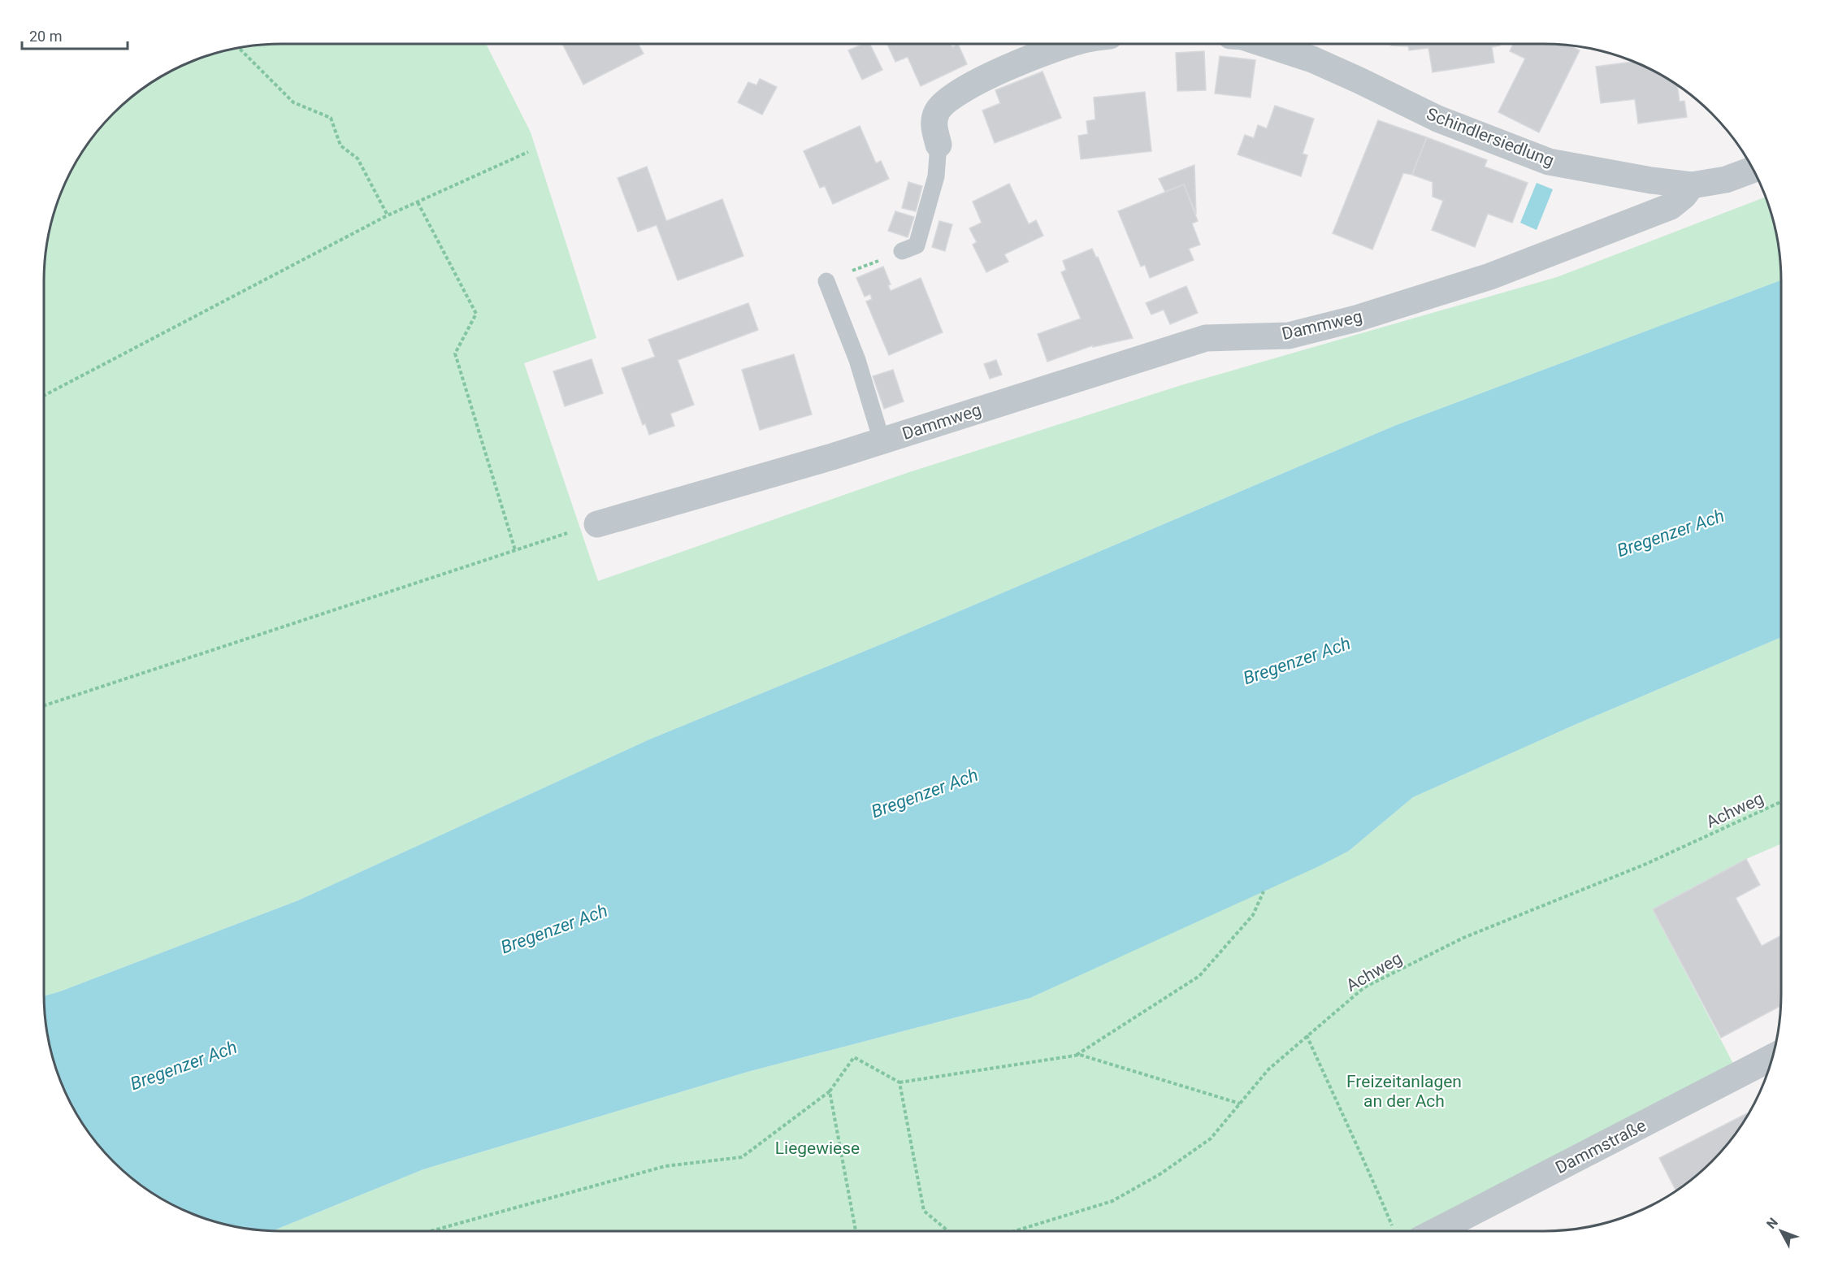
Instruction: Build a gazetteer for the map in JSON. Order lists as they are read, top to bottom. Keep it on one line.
{"streets":{"street":["Schindlersiedlung","Dammweg","Dammstraße"],"path":["Achweg"]},"crossings":[["Schindlersiedlung","Dammweg"]],"water":["Bregenzer Ach"],"parks":["Freizeitanlagen an der Ach","Liegewiese"],"scale_bar":"20 m","north":"top left"}
